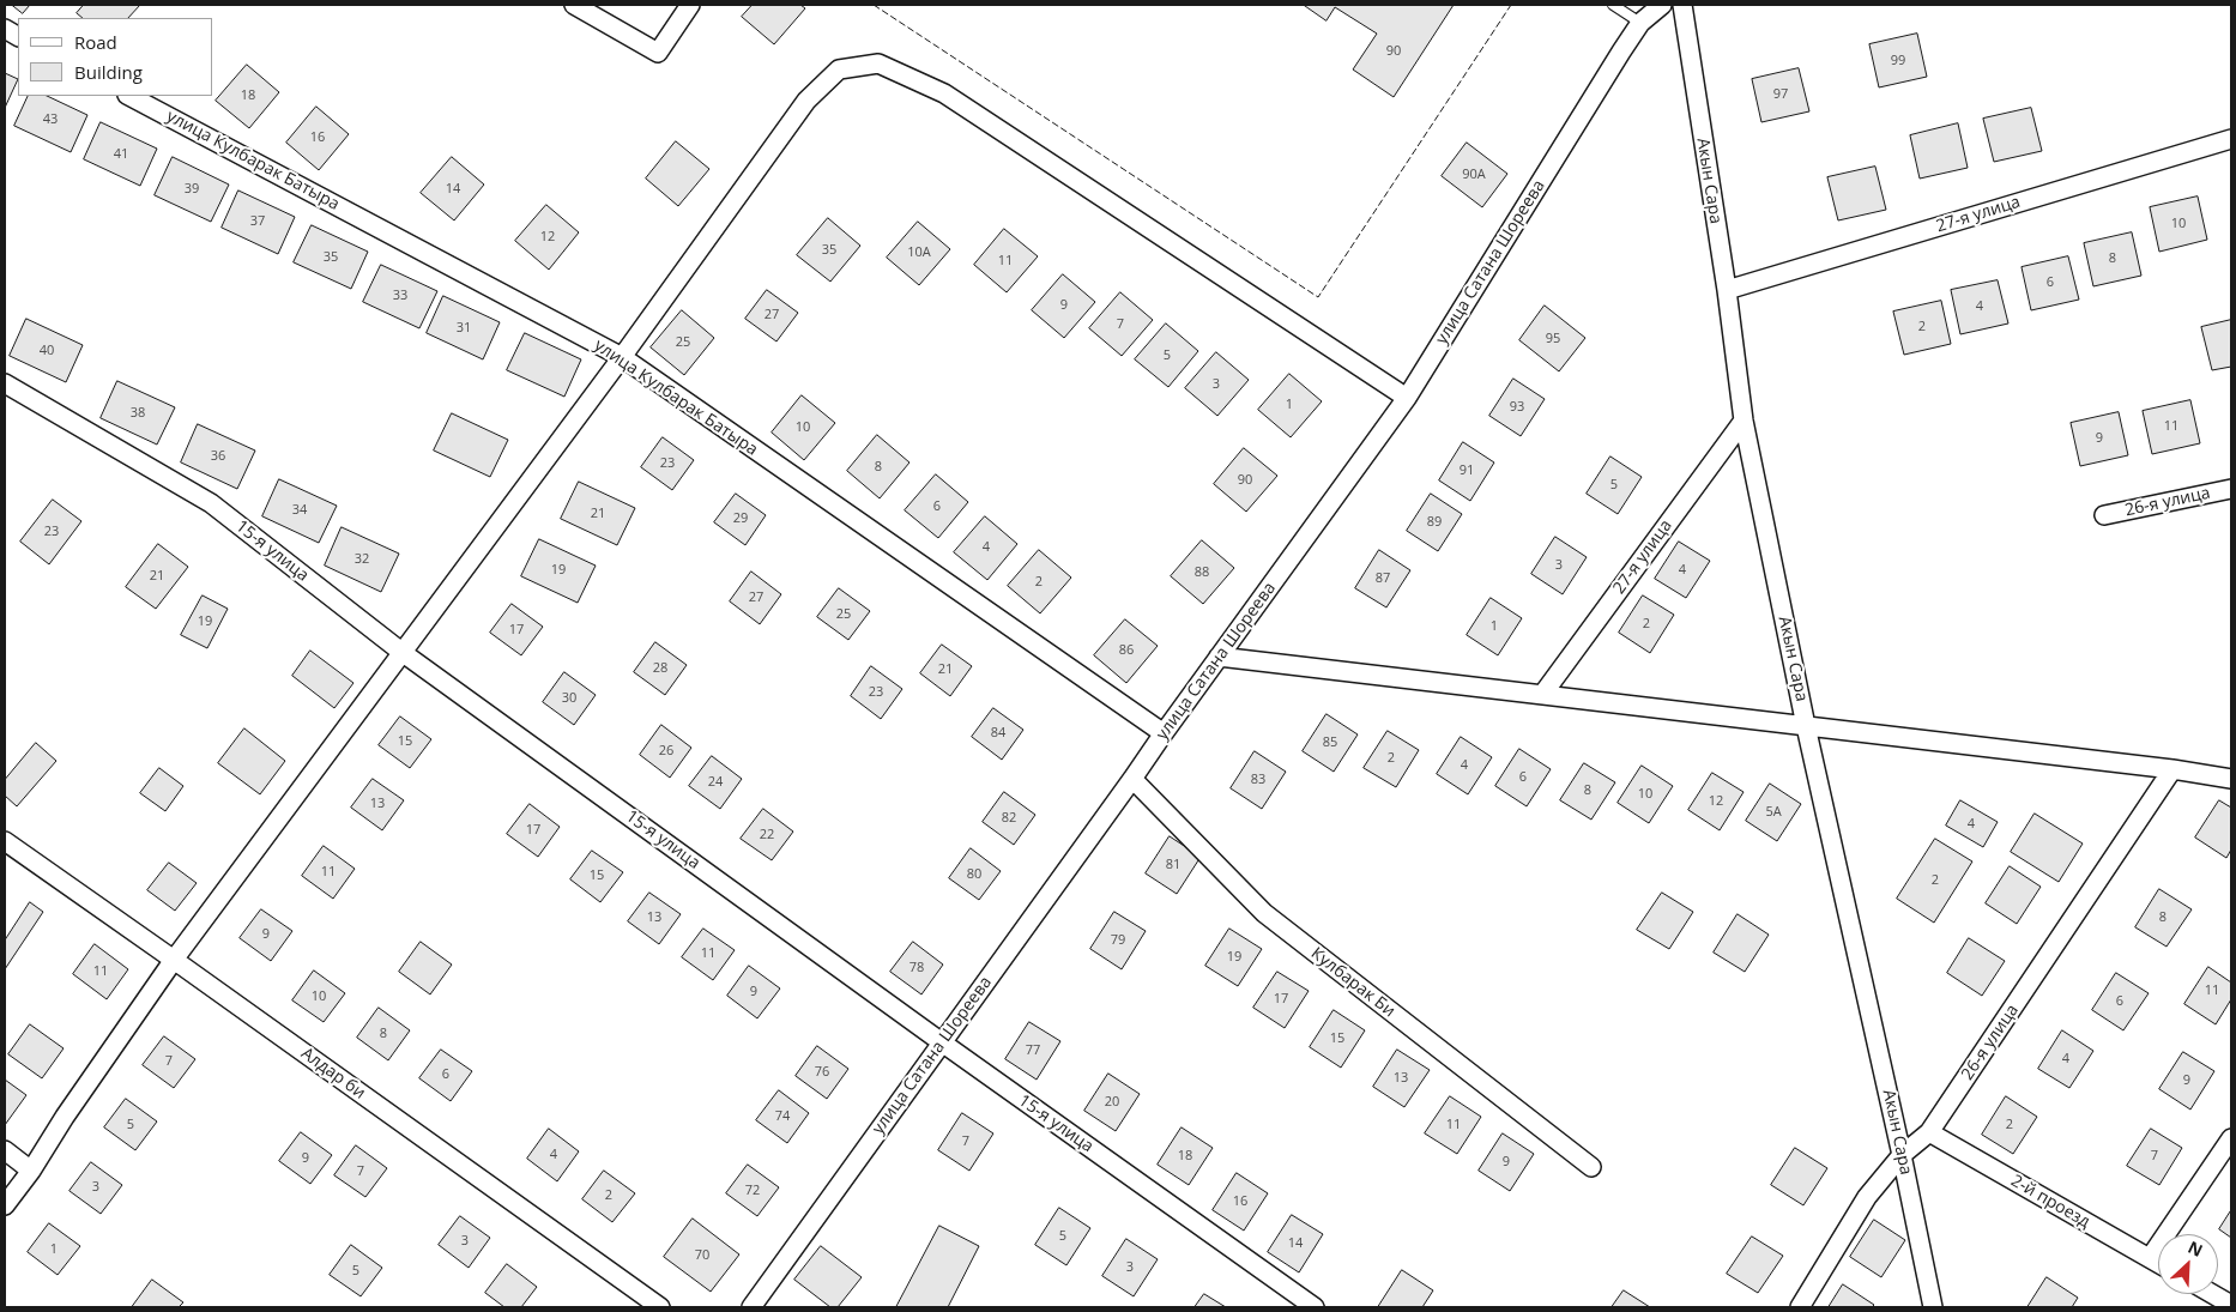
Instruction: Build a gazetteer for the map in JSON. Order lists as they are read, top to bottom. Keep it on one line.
{"streets":{"street":["улица Кулбарак Батыра","Акын Сара","27-я улица","улица Сатана Шореева","26-я улица","15-я улица","Кулбарак Би","Алдар би","2-й проезд"]},"crossings":[["улица Кулбарак Батыра","улица Сатана Шореева"],["Акын Сара","27-я улица"],["Акын Сара","26-я улица"],["улица Сатана Шореева","15-я улица"],["улица Сатана Шореева","Кулбарак Би"],["26-я улица","2-й проезд"]],"house_numbers":["90","99","97","18","43","16","41","90А","39","14","37","10","12","35","10А","35","8","11","6","33","9","4","27","7","2","31","95","25","40","5","3","1","93","38","11","10","9","36","23","8","91","90","5","6","34","21","29","89","23","4","32","3","19","4","88","21","87","2","27","25","19","2","1","17","86","28","21","23","30","84","15","85","26","2","4","6","83","24","8","10","12","13","5А","82","4","17","22","81","11","80","15","2","13","8","9","79","11","19","78","11","11","9","10","17","6","8","15","77","4","7","76","6","13","9","20","74","5","11","2","7","4","18","7","9","9","7","3","72","2","16","5","3","14","1","70","3","5"],"legend":["Road","Building"],"north":"top right"}
